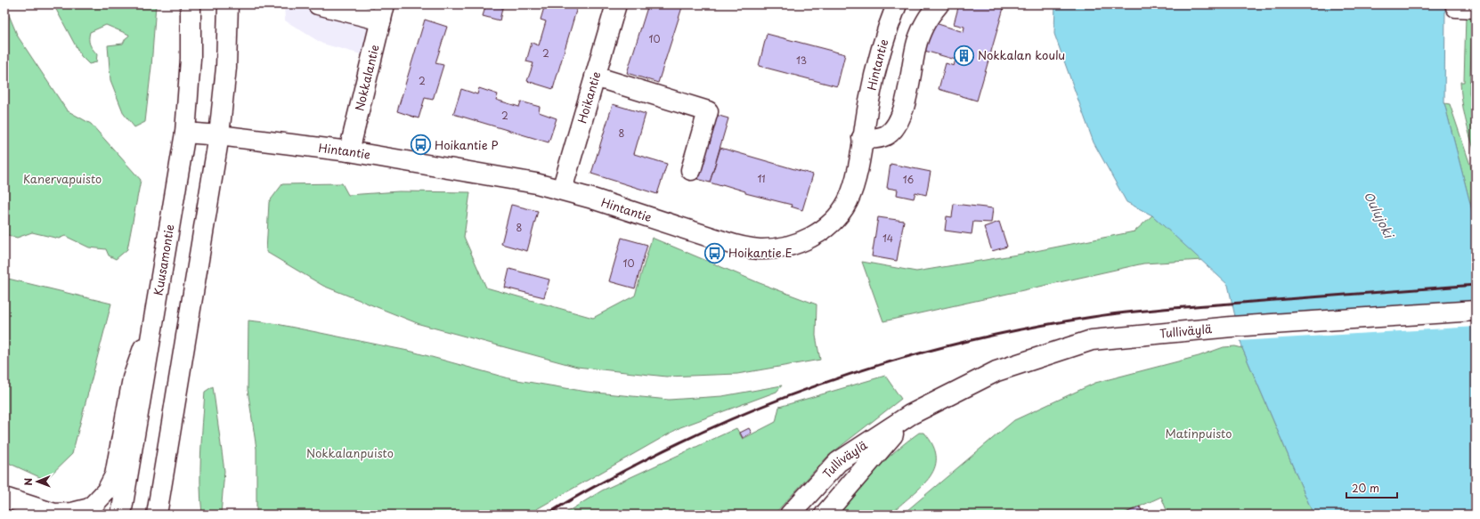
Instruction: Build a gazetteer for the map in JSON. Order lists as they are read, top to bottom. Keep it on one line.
{"streets":{"main road":["Hintantie","Nokkalantie","Hoikantie","Kuusamontie","Tulliväylä"]},"crossings":[["Hintantie","Nokkalantie"],["Hintantie","Hoikantie"],["Hintantie","Kuusamontie"]],"water":["Oulujoki"],"parks":["Kanervapuisto","Matinpuisto","Nokkalanpuisto"],"places":{"building":["Nokkalan koulu"],"bus stop":["Hoikantie P","Hoikantie E"]},"house_numbers":["10","2","13","2","2","8","11","16","8","14","10"],"scale_bar":"20 m","north":"left"}
